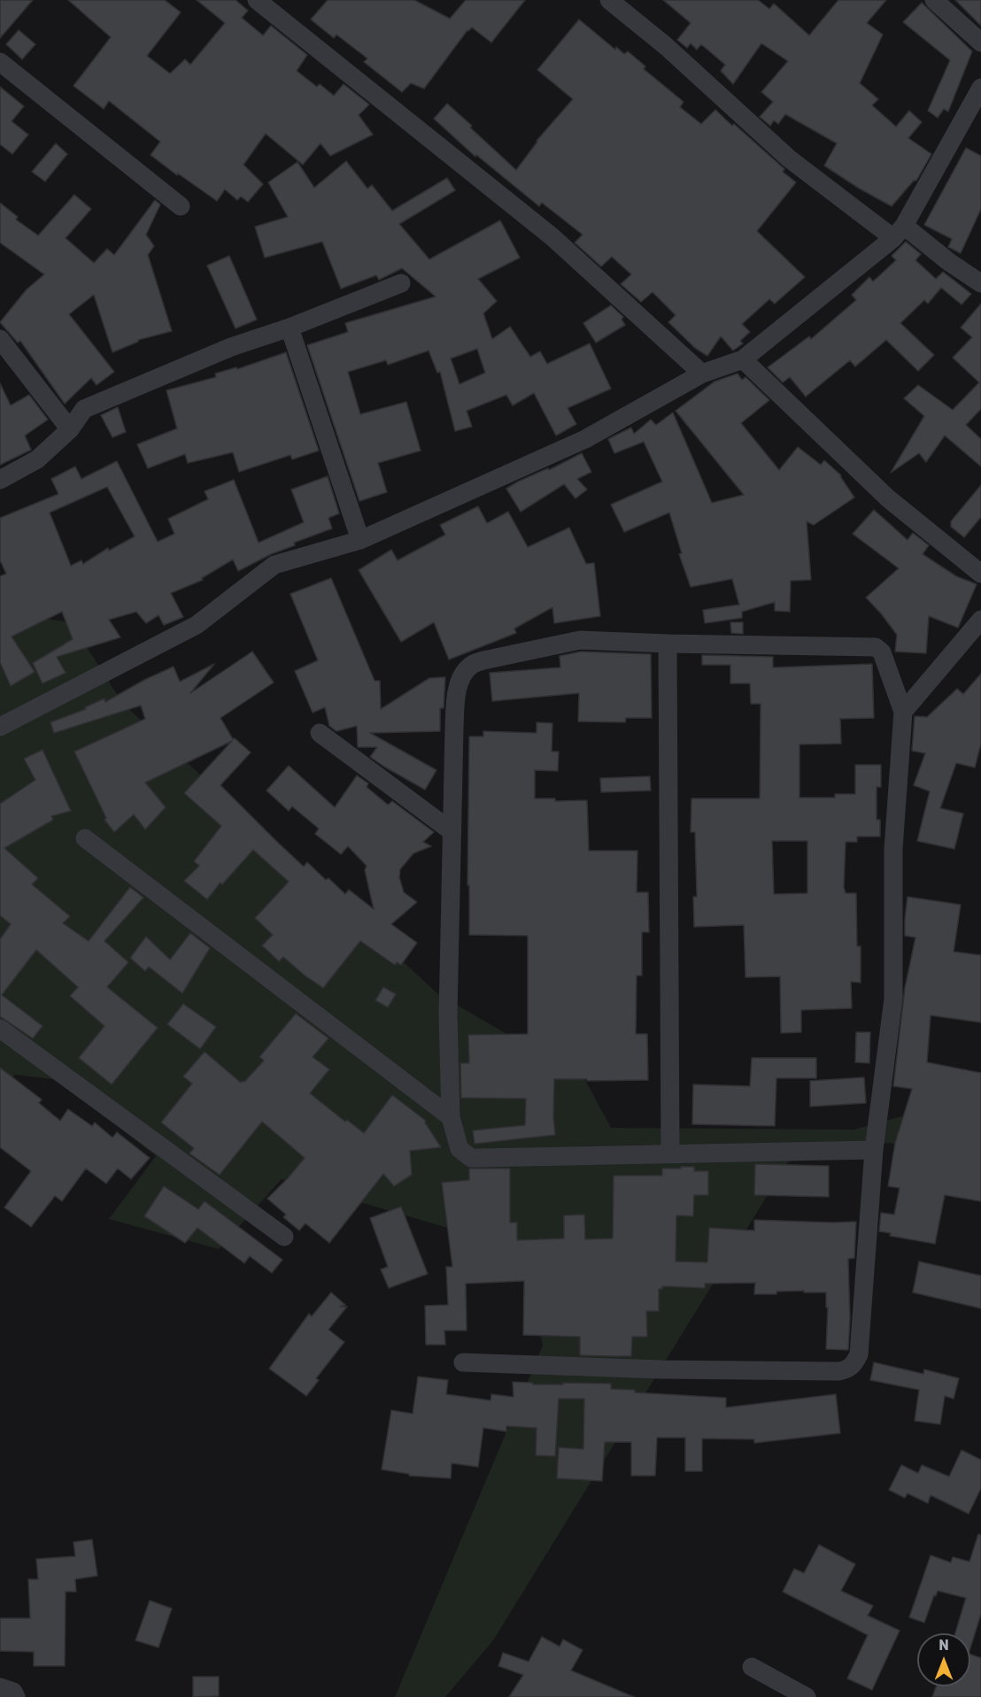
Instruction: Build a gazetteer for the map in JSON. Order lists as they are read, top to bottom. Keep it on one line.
{"north":"top"}
